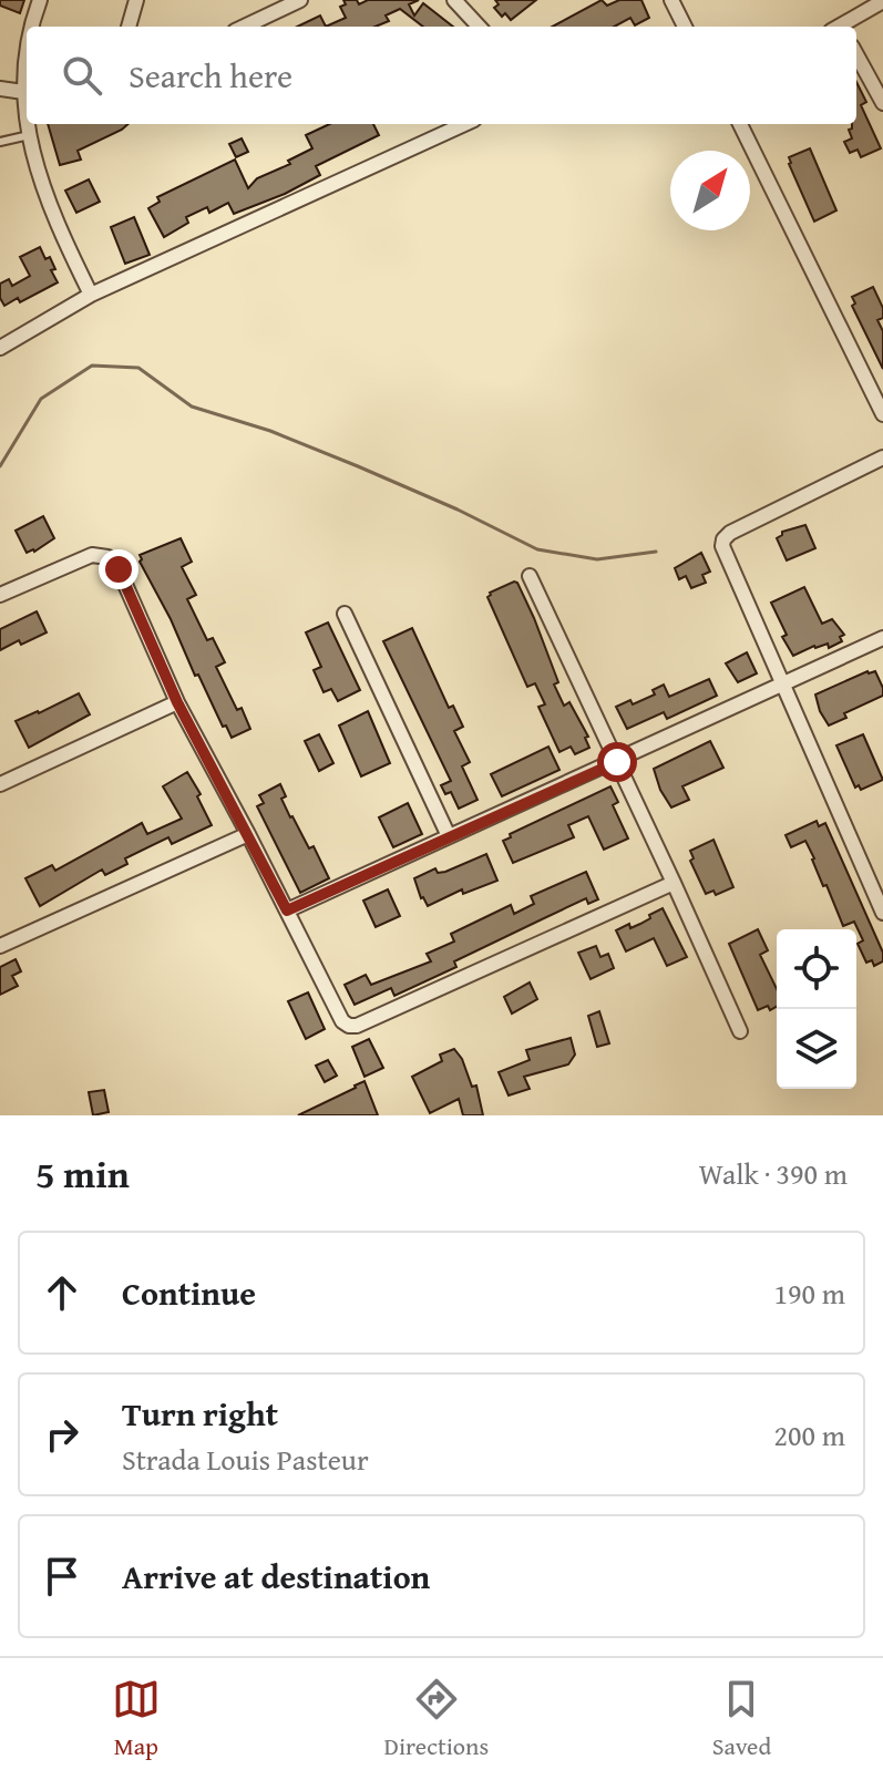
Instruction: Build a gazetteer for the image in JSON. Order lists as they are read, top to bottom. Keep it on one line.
{"north":"top right","page":{"search":"Search here","heading":["5 min","Walk · 390 m"],"list":[["Continue","190 m"],["Turn right","Strada Louis Pasteur","200 m"],"Arrive at destination"],"nav":["Map","Directions","Saved"]}}
